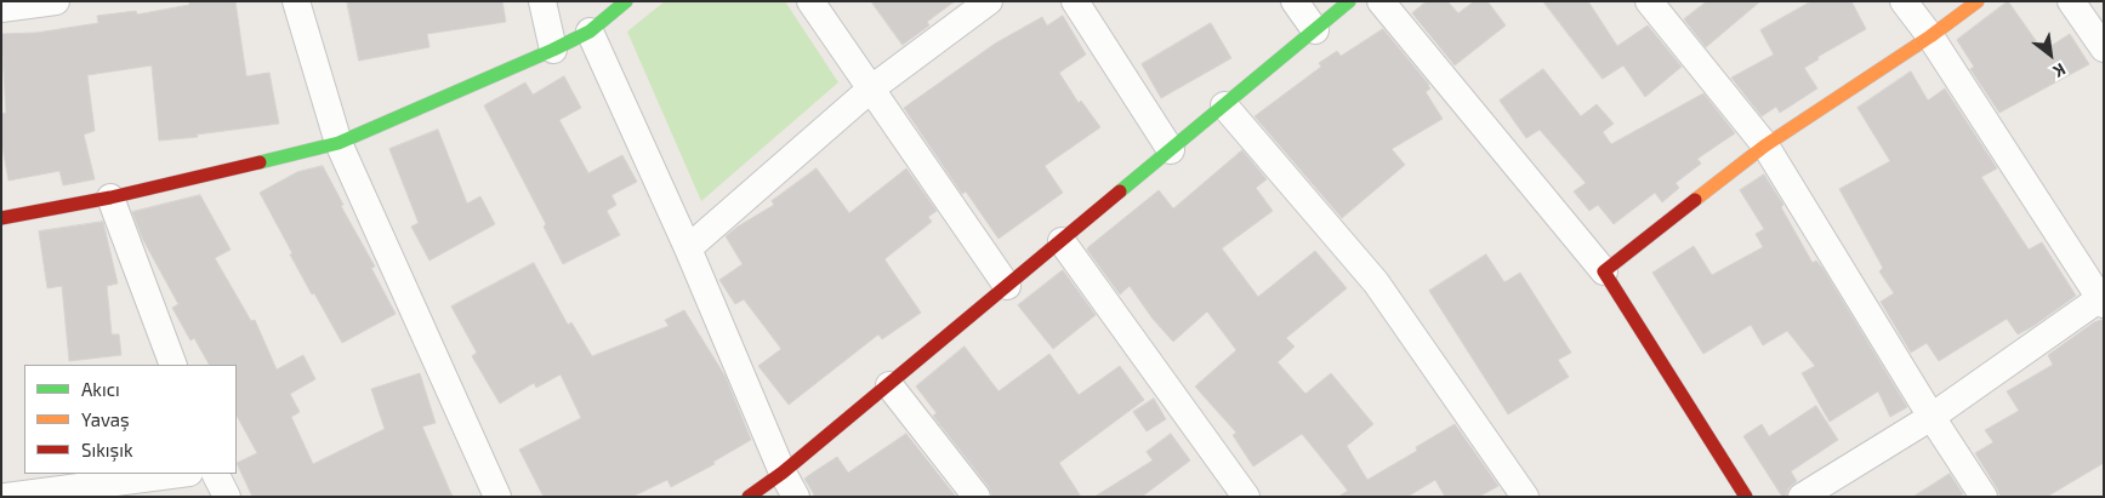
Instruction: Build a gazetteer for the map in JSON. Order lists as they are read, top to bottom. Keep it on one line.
{"legend":["Akıcı","Yavaş","Sıkışık"],"north":"bottom right"}
